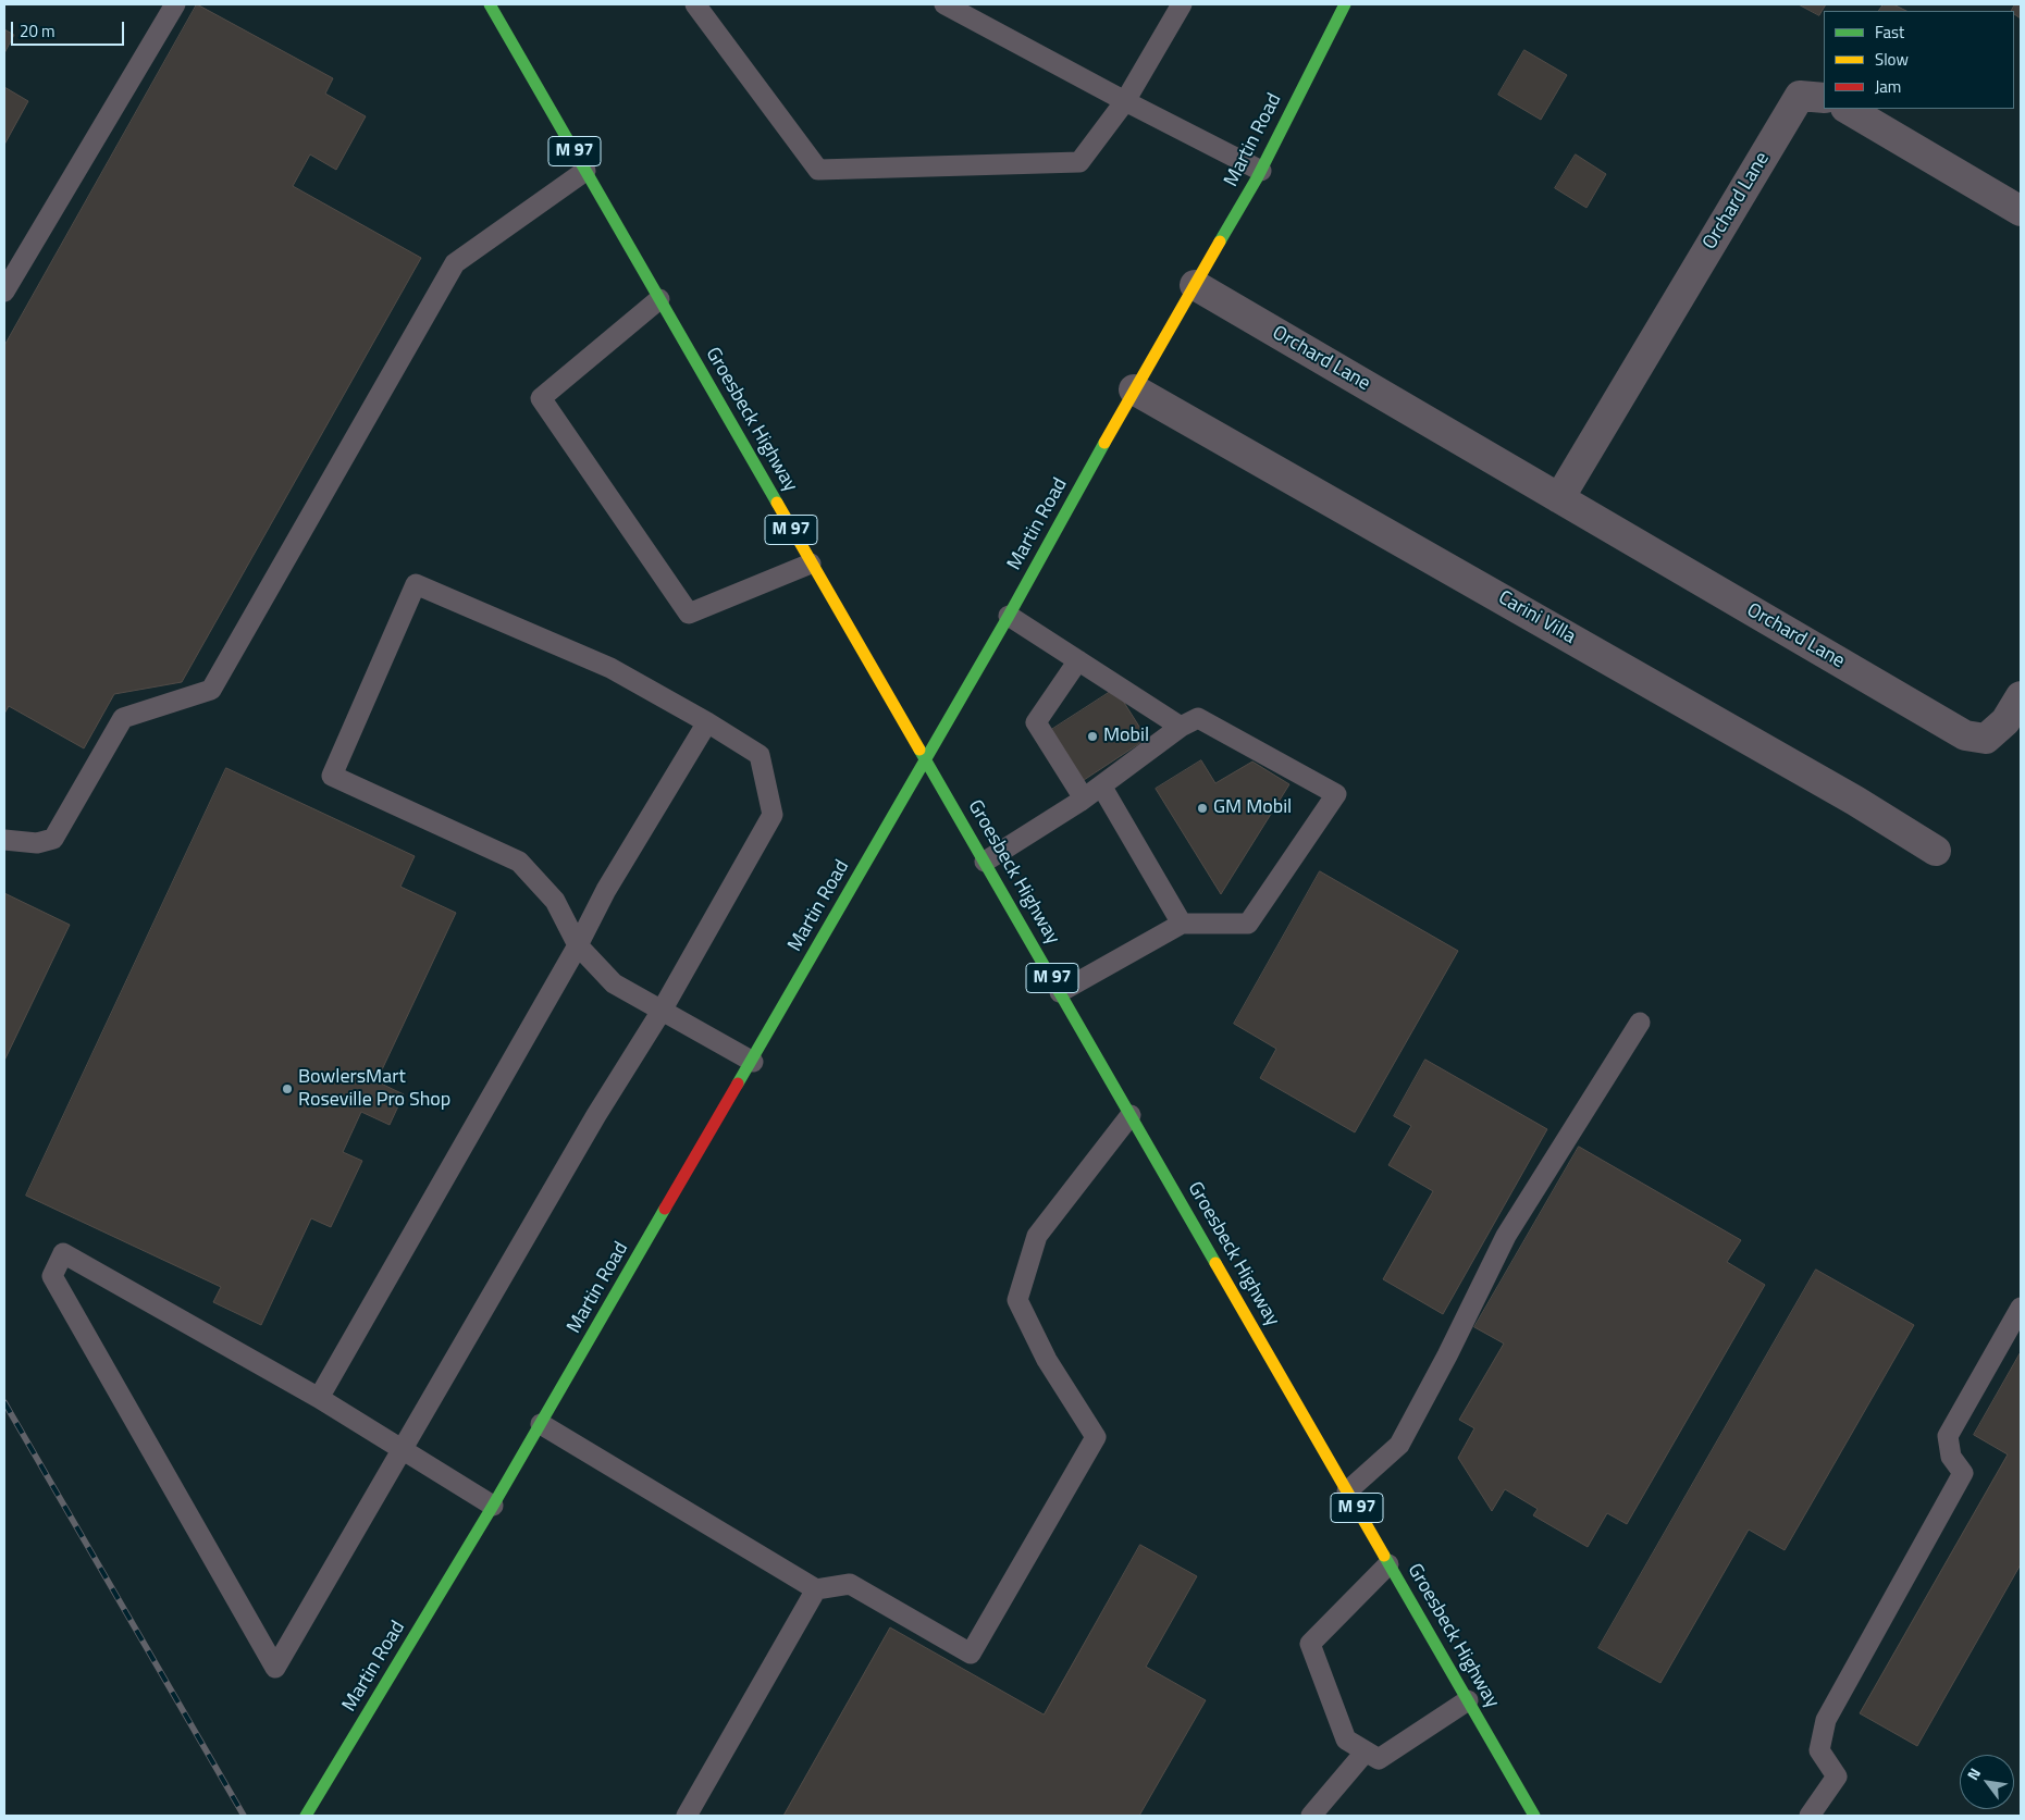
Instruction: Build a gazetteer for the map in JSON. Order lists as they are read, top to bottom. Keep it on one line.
{"streets":{"main road":["Martin Road","M 97","Groesbeck Highway"],"street":["Orchard Lane","Carini Villa"]},"crossings":[["Martin Road","Orchard Lane"],["Martin Road","Groesbeck Highway"],["Martin Road","Carini Villa"]],"places":["Mobil","GM Mobil","BowlersMart Roseville Pro Shop"],"legend":["Fast","Slow","Jam"],"scale_bar":"20 m","north":"top left"}
